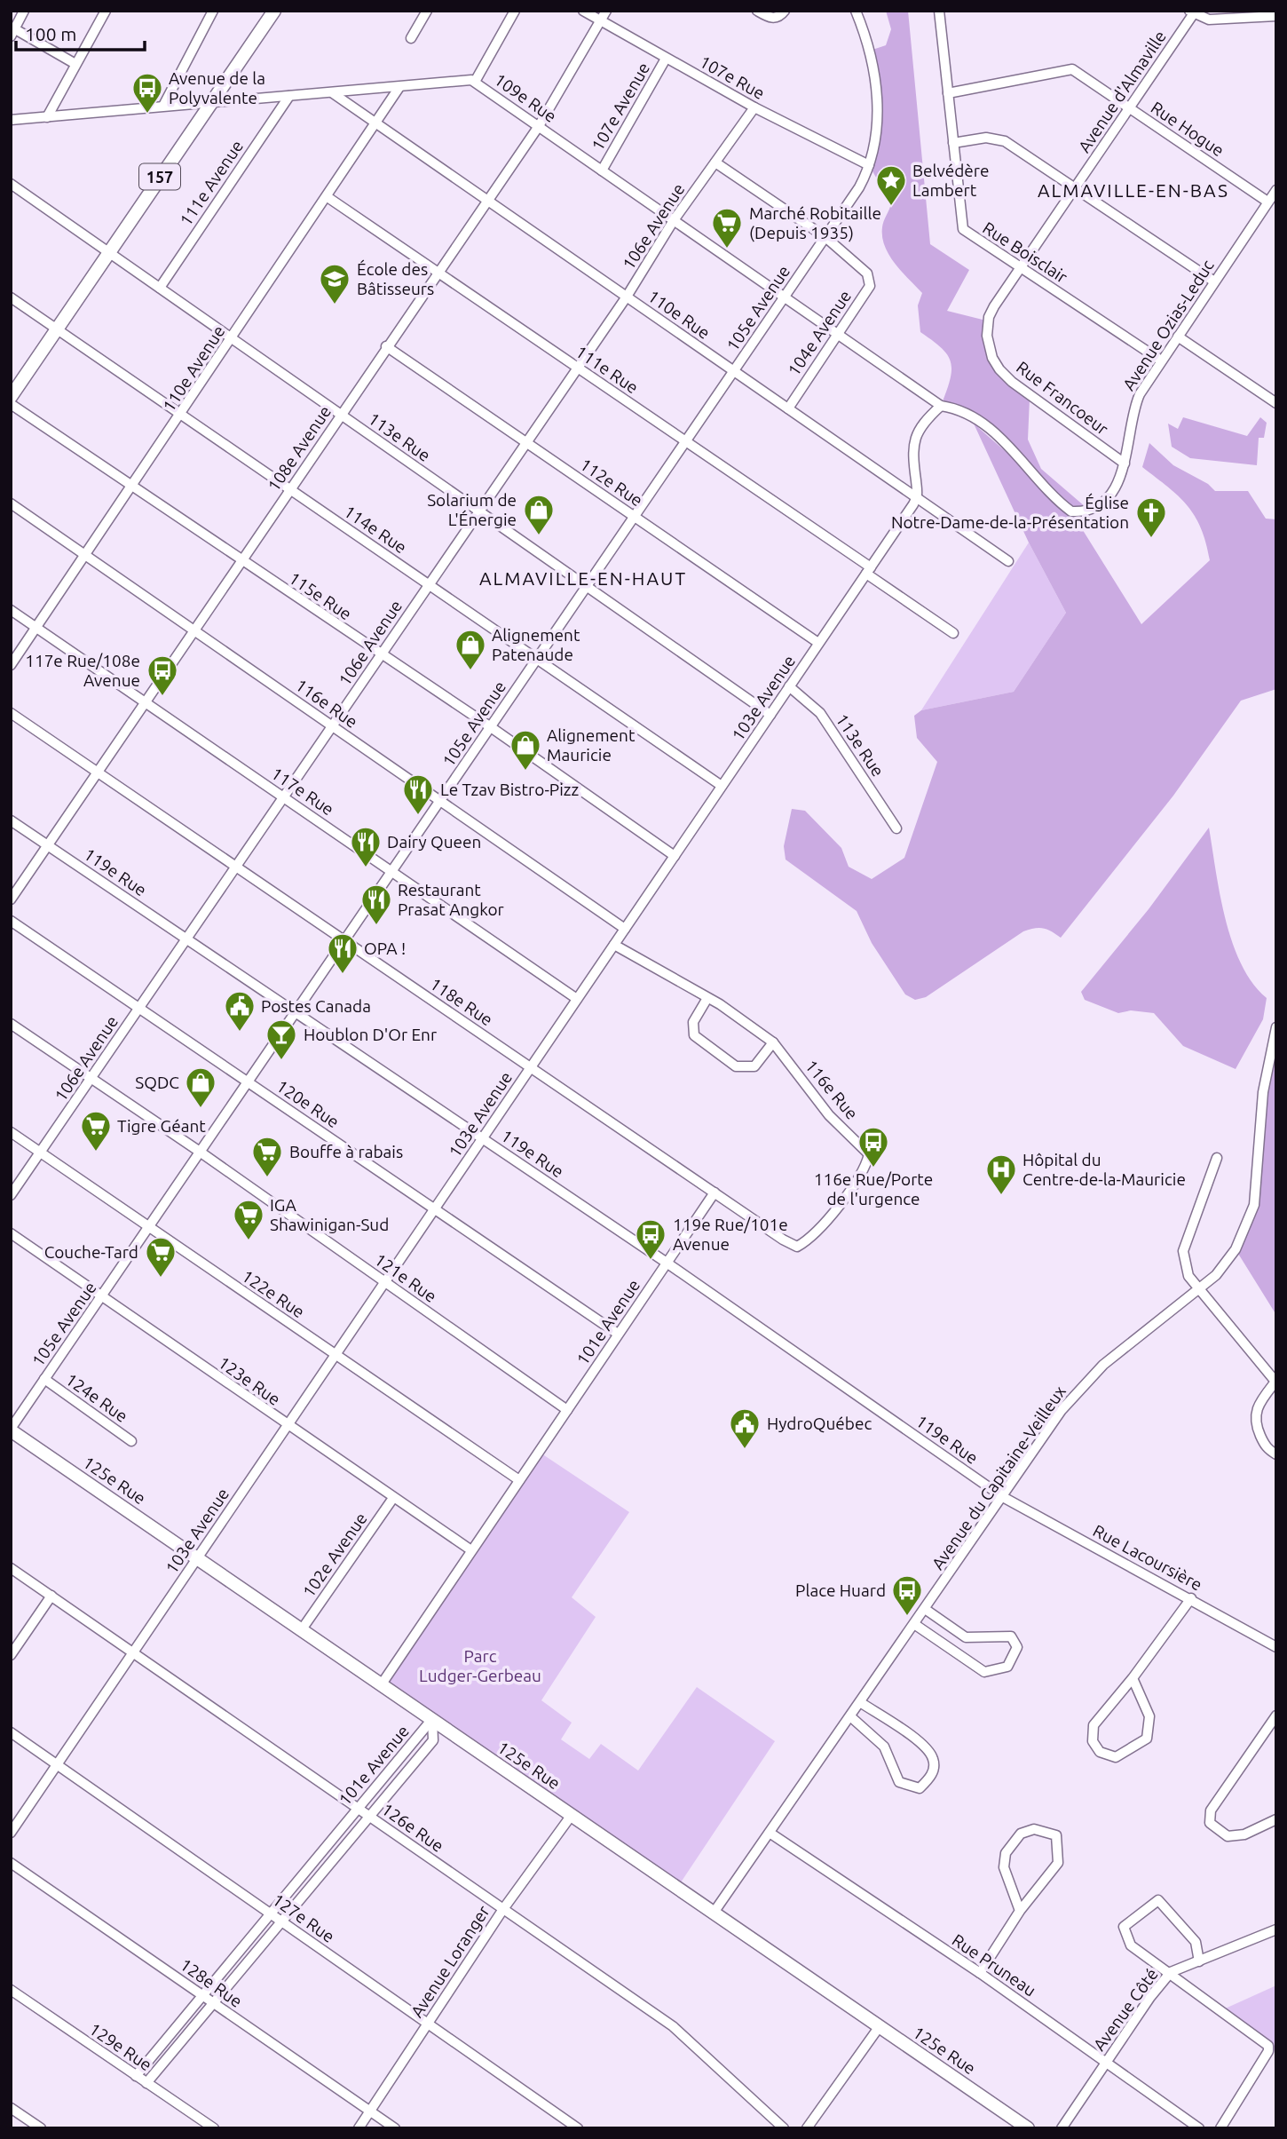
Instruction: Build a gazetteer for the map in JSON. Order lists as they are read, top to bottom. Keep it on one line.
{"streets":{"main road":["157","125e Rue"],"street":["107e Rue","Avenue d'Almaville","109e Rue","107e Avenue","Rue Hogue","111e Avenue","106e Avenue","Rue Boisclair","105e Avenue","110e Rue","Avenue Ozias-Leduc","104e Avenue","110e Avenue","111e Rue","Rue Francoeur","113e Rue","108e Avenue","112e Rue","114e Rue","115e Rue","103e Avenue","116e Rue","117e Rue","119e Rue","118e Rue","120e Rue","121e Rue","122e Rue","101e Avenue","123e Rue","124e Rue","Avenue du Capitaine-Veilleux","102e Avenue","Rue Lacoursière","126e Rue","127e Rue","Avenue Loranger","Rue Pruneau","128e Rue","Avenue Côté","129e Rue"]},"crossings":[["107e Rue","107e Avenue"],["107e Rue","106e Avenue"],["107e Rue","105e Avenue"],["107e Rue","108e Avenue"],["Avenue d'Almaville","Rue Hogue"],["Avenue d'Almaville","Rue Boisclair"],["Avenue d'Almaville","Rue Francoeur"],["109e Rue","107e Avenue"],["109e Rue","157"],["109e Rue","111e Avenue"],["109e Rue","106e Avenue"],["109e Rue","105e Avenue"],["109e Rue","110e Rue"],["109e Rue","Avenue Ozias-Leduc"],["109e Rue","104e Avenue"],["109e Rue","110e Avenue"],["109e Rue","108e Avenue"],["Rue Hogue","Rue Boisclair"],["Rue Hogue","Avenue Ozias-Leduc"],["157","113e Rue"],["157","114e Rue"],["111e Avenue","113e Rue"],["106e Avenue","110e Rue"],["106e Avenue","111e Rue"],["106e Avenue","113e Rue"],["106e Avenue","112e Rue"],["106e Avenue","114e Rue"],["106e Avenue","115e Rue"],["106e Avenue","116e Rue"],["106e Avenue","117e Rue"],["106e Avenue","119e Rue"],["106e Avenue","118e Rue"],["106e Avenue","120e Rue"],["106e Avenue","121e Rue"],["106e Avenue","122e Rue"],["Rue Boisclair","Avenue Ozias-Leduc"],["105e Avenue","110e Rue"],["105e Avenue","104e Avenue"],["105e Avenue","111e Rue"],["105e Avenue","113e Rue"],["105e Avenue","112e Rue"],["105e Avenue","114e Rue"],["105e Avenue","115e Rue"],["105e Avenue","116e Rue"],["105e Avenue","117e Rue"],["105e Avenue","119e Rue"],["105e Avenue","118e Rue"],["105e Avenue","120e Rue"],["105e Avenue","121e Rue"],["105e Avenue","122e Rue"],["105e Avenue","123e Rue"],["105e Avenue","124e Rue"],["105e Avenue","125e Rue"],["110e Rue","104e Avenue"],["110e Rue","110e Avenue"],["110e Rue","108e Avenue"],["110e Rue","103e Avenue"],["Avenue Ozias-Leduc","Rue Francoeur"],["110e Avenue","111e Rue"],["110e Avenue","113e Rue"],["110e Avenue","114e Rue"],["110e Avenue","115e Rue"],["110e Avenue","116e Rue"],["110e Avenue","117e Rue"],["111e Rue","108e Avenue"],["111e Rue","103e Avenue"],["113e Rue","108e Avenue"],["113e Rue","103e Avenue"],["108e Avenue","112e Rue"],["108e Avenue","114e Rue"],["108e Avenue","115e Rue"],["108e Avenue","116e Rue"],["108e Avenue","117e Rue"],["108e Avenue","119e Rue"],["108e Avenue","118e Rue"],["112e Rue","103e Avenue"],["114e Rue","103e Avenue"],["115e Rue","103e Avenue"],["103e Avenue","116e Rue"],["103e Avenue","117e Rue"],["103e Avenue","119e Rue"],["103e Avenue","118e Rue"],["103e Avenue","120e Rue"],["103e Avenue","121e Rue"],["103e Avenue","122e Rue"],["103e Avenue","123e Rue"],["103e Avenue","125e Rue"],["103e Avenue","126e Rue"],["103e Avenue","127e Rue"],["116e Rue","118e Rue"],["119e Rue","101e Avenue"],["119e Rue","Avenue du Capitaine-Veilleux"],["119e Rue","Rue Lacoursière"],["118e Rue","101e Avenue"],["120e Rue","101e Avenue"],["121e Rue","101e Avenue"],["122e Rue","101e Avenue"],["101e Avenue","123e Rue"],["101e Avenue","125e Rue"],["101e Avenue","126e Rue"],["101e Avenue","127e Rue"],["101e Avenue","128e Rue"],["101e Avenue","129e Rue"],["123e Rue","102e Avenue"],["Avenue du Capitaine-Veilleux","125e Rue"],["Avenue du Capitaine-Veilleux","Rue Lacoursière"],["Avenue du Capitaine-Veilleux","Rue Pruneau"],["125e Rue","102e Avenue"],["125e Rue","Avenue Loranger"],["126e Rue","Avenue Loranger"],["127e Rue","Avenue Loranger"],["Avenue Loranger","128e Rue"],["Rue Pruneau","Avenue Côté"]],"districts":["ALMAVILLE-EN-BAS","ALMAVILLE-EN-HAUT"],"parks":["Parc Ludger-Gerbeau"],"places":{"bus stop":["Avenue de la Polyvalente","117e Rue/108e Avenue","116e Rue/Porte de l'urgence","119e Rue/101e Avenue","Place Huard"],"place":["Belvédère Lambert"],"supermarket":["Marché Robitaille (Depuis 1935)","Tigre Géant","Bouffe à rabais","IGA Shawinigan-Sud","Couche-Tard"],"school or university":["École des Bâtisseurs"],"shop":["Solarium de L'Énergie","Alignement Patenaude","Alignement Mauricie","SQDC"],"church":["Église Notre-Dame-de-la-Présentation"],"restaurant":["Le Tzav Bistro-Pizz","Dairy Queen","Restaurant Prasat Angkor","OPA !"],"public building":["Postes Canada","HydroQuébec"],"bar":["Houblon D'Or Enr"],"hospital":["Hôpital du Centre-de-la-Mauricie"]},"scale_bar":"100 m"}
